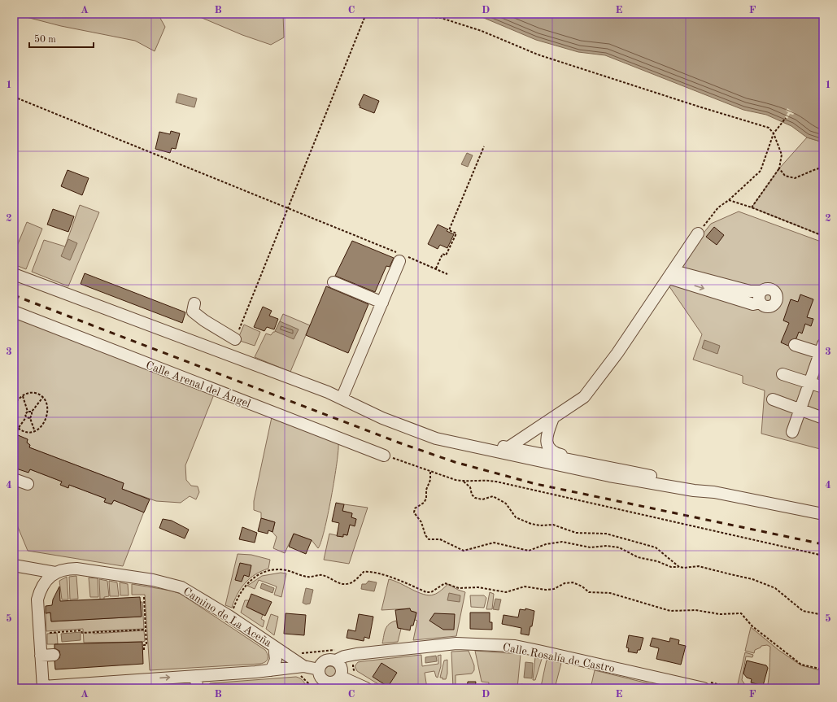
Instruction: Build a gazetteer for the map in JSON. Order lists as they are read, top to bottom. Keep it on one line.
{"streets":{"street":["Calle Arenal del Ángel","Camino de La Aceña","Calle Rosalía de Castro"]},"crossings":[["Camino de La Aceña","Calle Rosalía de Castro"]],"scale_bar":"50 m","grid":{"columns":["A","B","C","D","E","F"],"rows":["1","2","3","4","5"]}}
